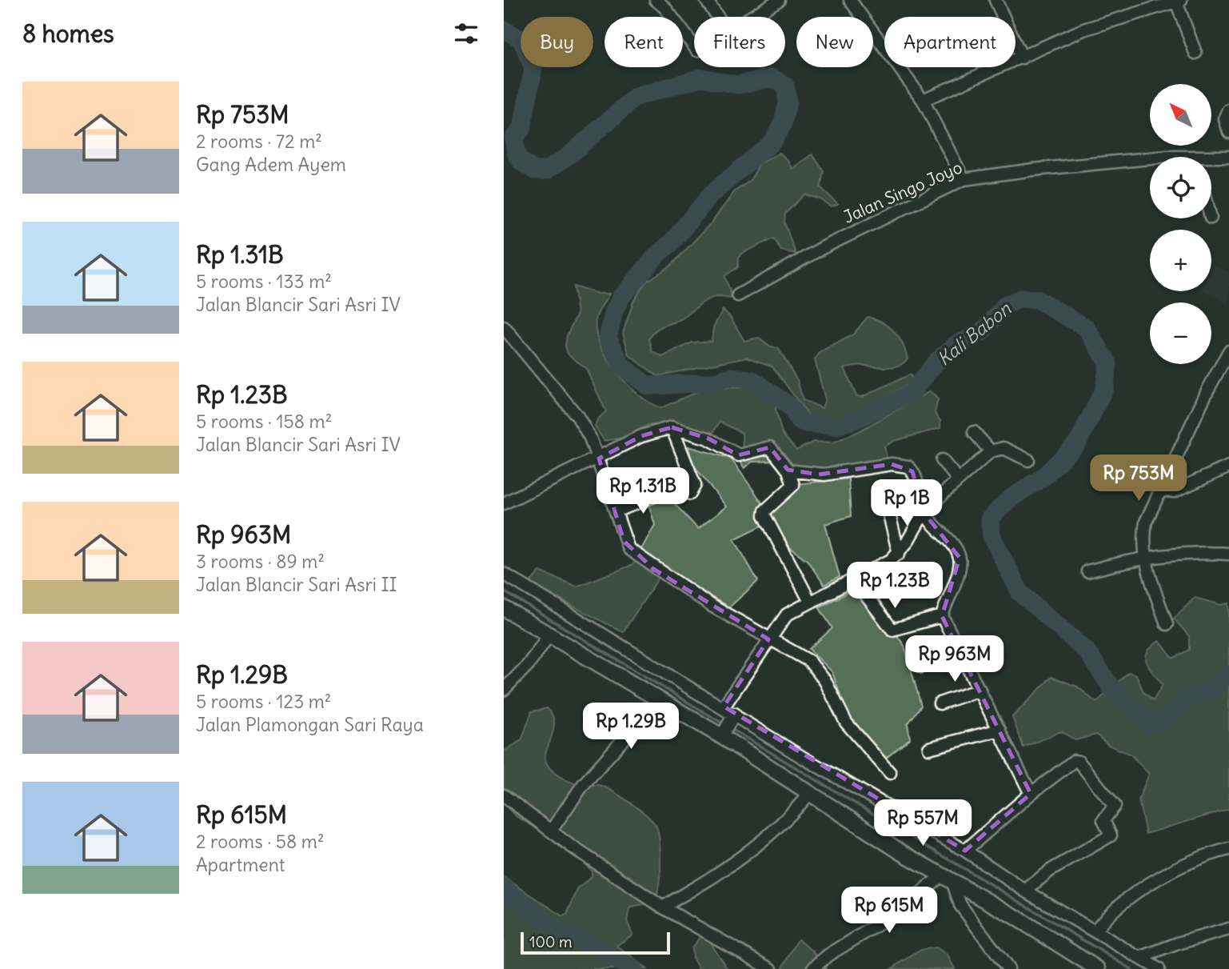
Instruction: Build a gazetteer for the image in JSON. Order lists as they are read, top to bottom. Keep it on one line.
{"streets":{"street":["Jalan Singo Joyo"]},"water":["Kali Babon"],"scale_bar":"100 m","north":"top left","page":{"heading":"8 homes","chip":["Buy","Rent","Filters","New","Apartment"],"list":[{"name":"Rp 753M","note":"2 rooms · 72 m² · Gang Adem Ayem"},{"name":"Rp 1.31B","note":"5 rooms · 133 m² · Jalan Blancir Sari Asri IV"},{"name":"Rp 1.23B","note":"5 rooms · 158 m² · Jalan Blancir Sari Asri IV"},{"name":"Rp 963M","note":"3 rooms · 89 m² · Jalan Blancir Sari Asri II"},{"name":"Rp 1.29B","note":"5 rooms · 123 m² · Jalan Plamongan Sari Raya"},{"name":"Rp 615M","note":"2 rooms · 58 m² · Apartment"}],"map_buttons":["+","−"],"price":["Rp 753M","Rp 1.31B","Rp 1B","Rp 1.23B","Rp 963M","Rp 1.29B","Rp 557M","Rp 615M"],"scale":"100 m"}}
